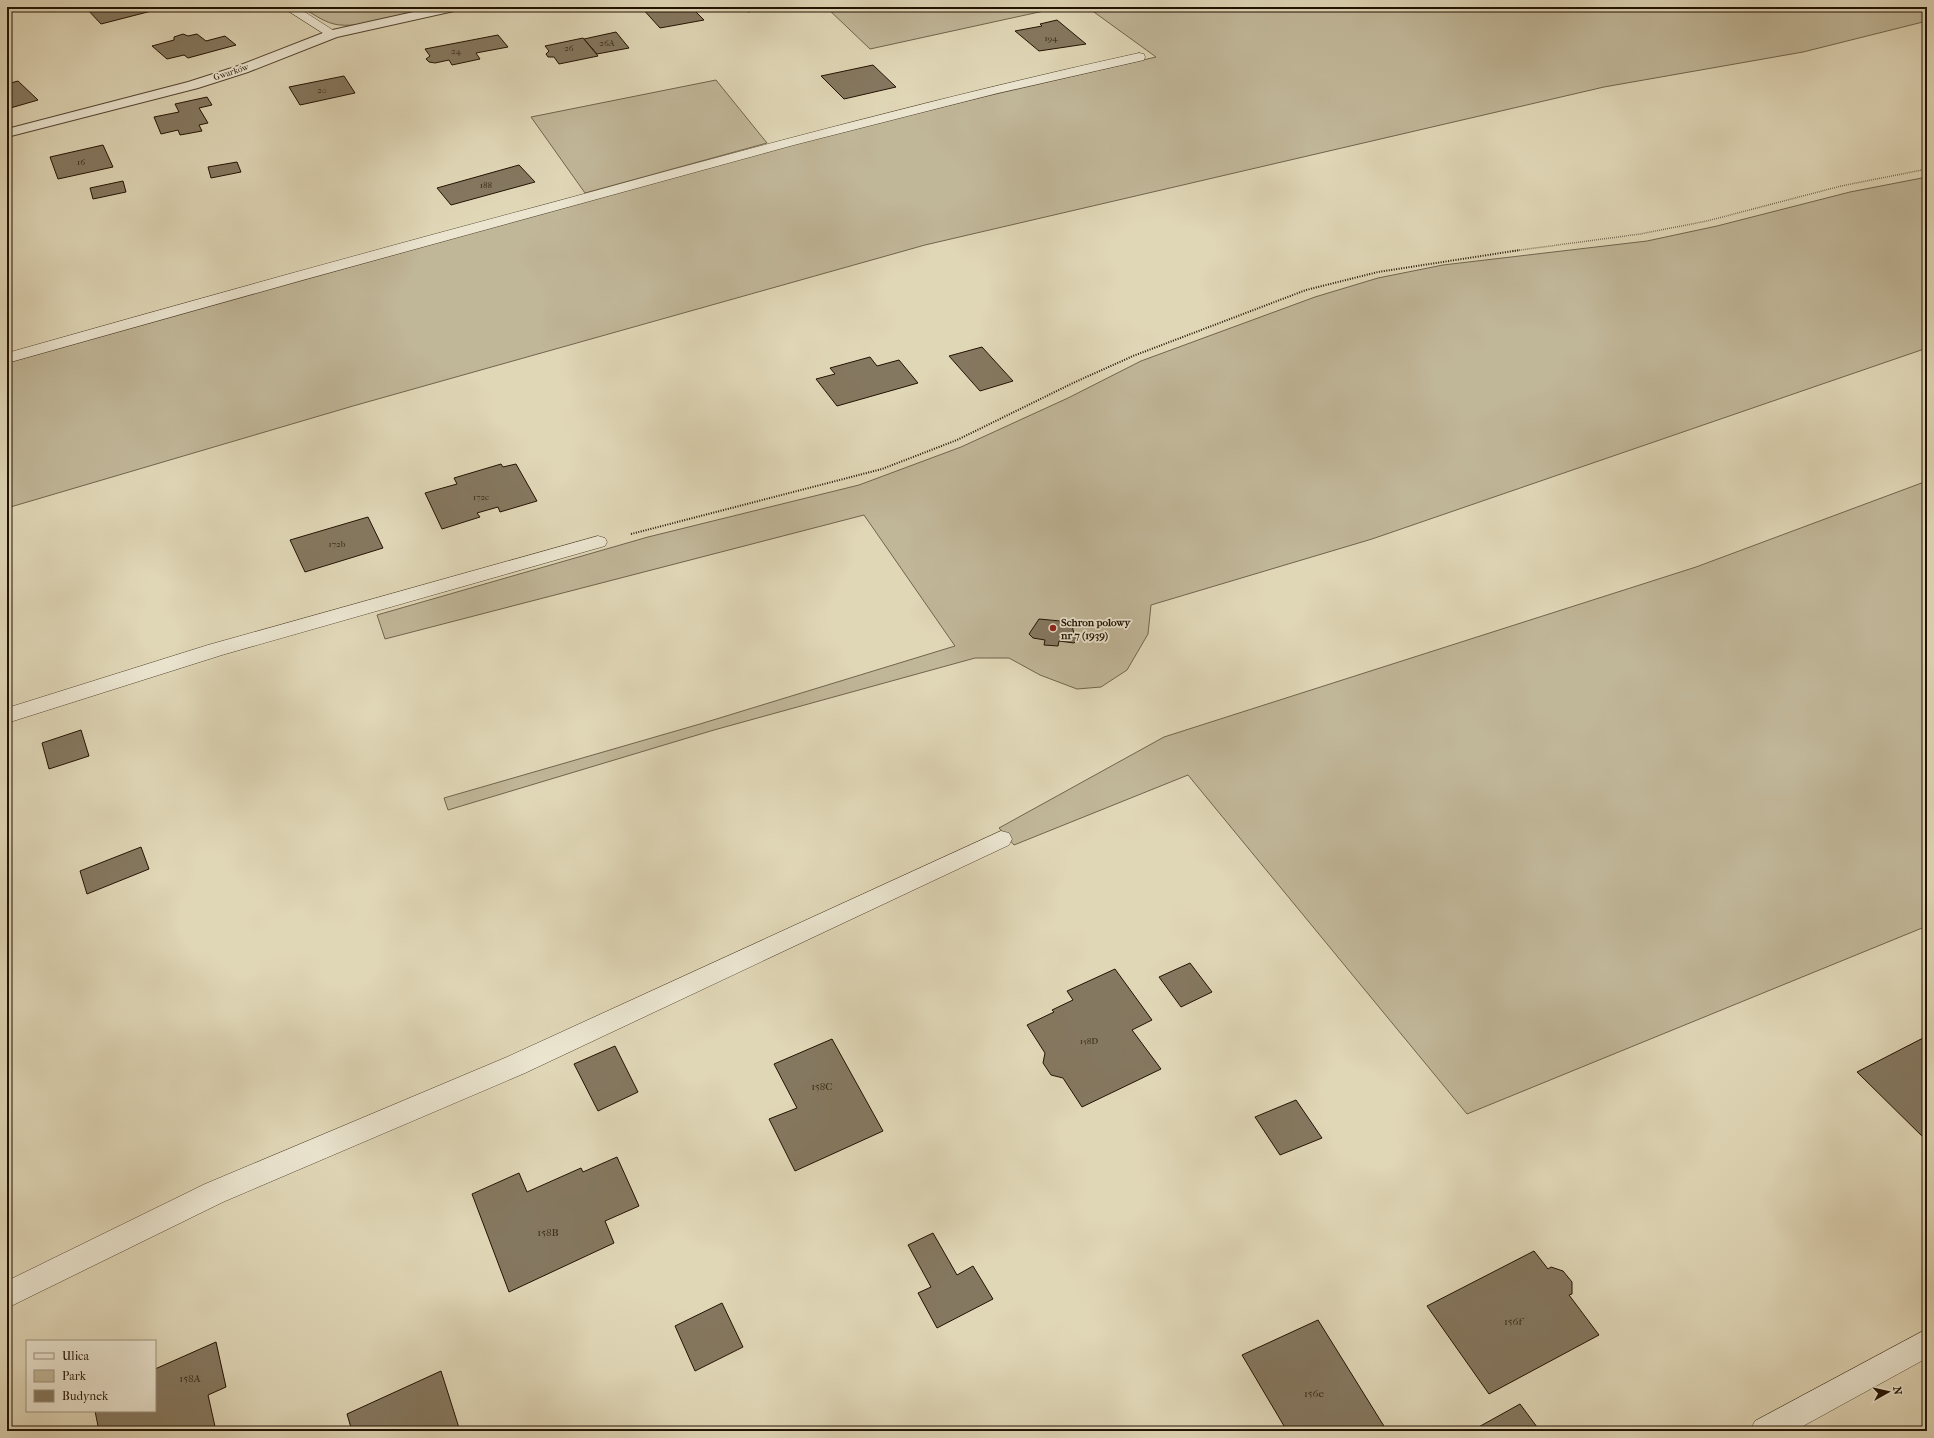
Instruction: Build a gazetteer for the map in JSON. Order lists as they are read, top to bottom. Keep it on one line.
{"streets":{"street":["Gwarków"]},"places":["Schron polowy nr 7 (1939)"],"house_numbers":["194","26A","26","24","20","16","188","172c","172b","158D","158C","158B","156f","158A","156e"],"legend":["Ulica","Park","Budynek"],"north":"right"}
